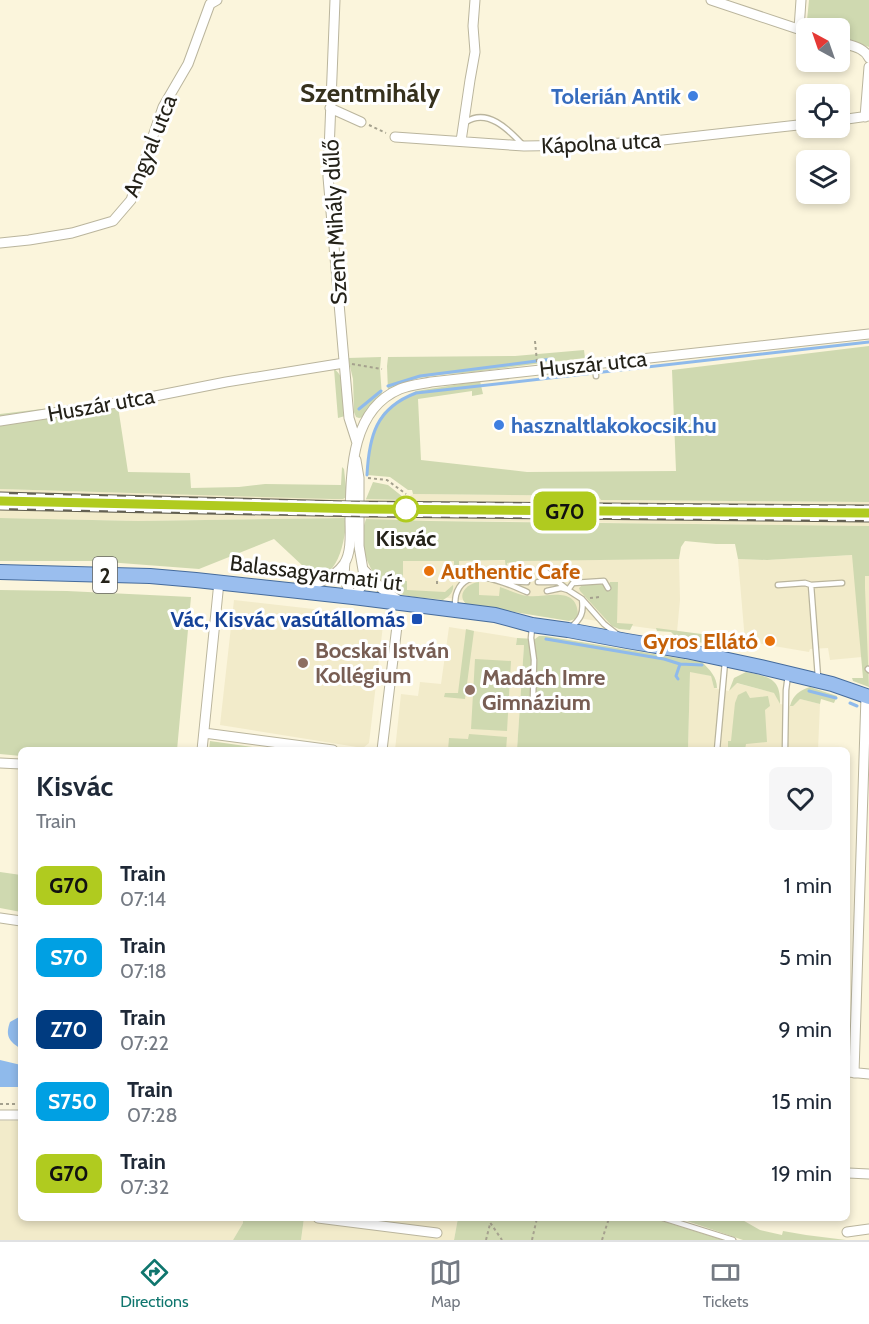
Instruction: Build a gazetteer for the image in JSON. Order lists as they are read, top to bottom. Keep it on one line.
{"streets":{"main road":["Balassagyarmati út","2"],"street":["Kápolna utca","Angyal utca","Szent Mihály dűlő","Huszár utca"]},"crossings":[["Szent Mihály dűlő","Huszár utca"],["Huszár utca","Balassagyarmati út"]],"districts":["Szentmihály"],"places":{"other":["Tolerián Antik","hasznaltlakokocsik.hu","Kisvác","Authentic Cafe","Gyros Ellátó","Bocskai István Kollégium","Madách Imre Gimnázium"],"transit":["Vác, Kisvác vasútállomás"]},"north":"top left","page":{"on_map":"G70","heading":["Kisvác","Train"],"list":[{"mark":"G70","name":"Train","note":"07:14","value":"1 min"},{"mark":"S70","name":"Train","note":"07:18","value":"5 min"},{"mark":"Z70","name":"Train","note":"07:22","value":"9 min"},{"mark":"S750","name":"Train","note":"07:28","value":"15 min"},{"mark":"G70","name":"Train","note":"07:32","value":"19 min"}],"tabs":["Directions","Map","Tickets"]}}
